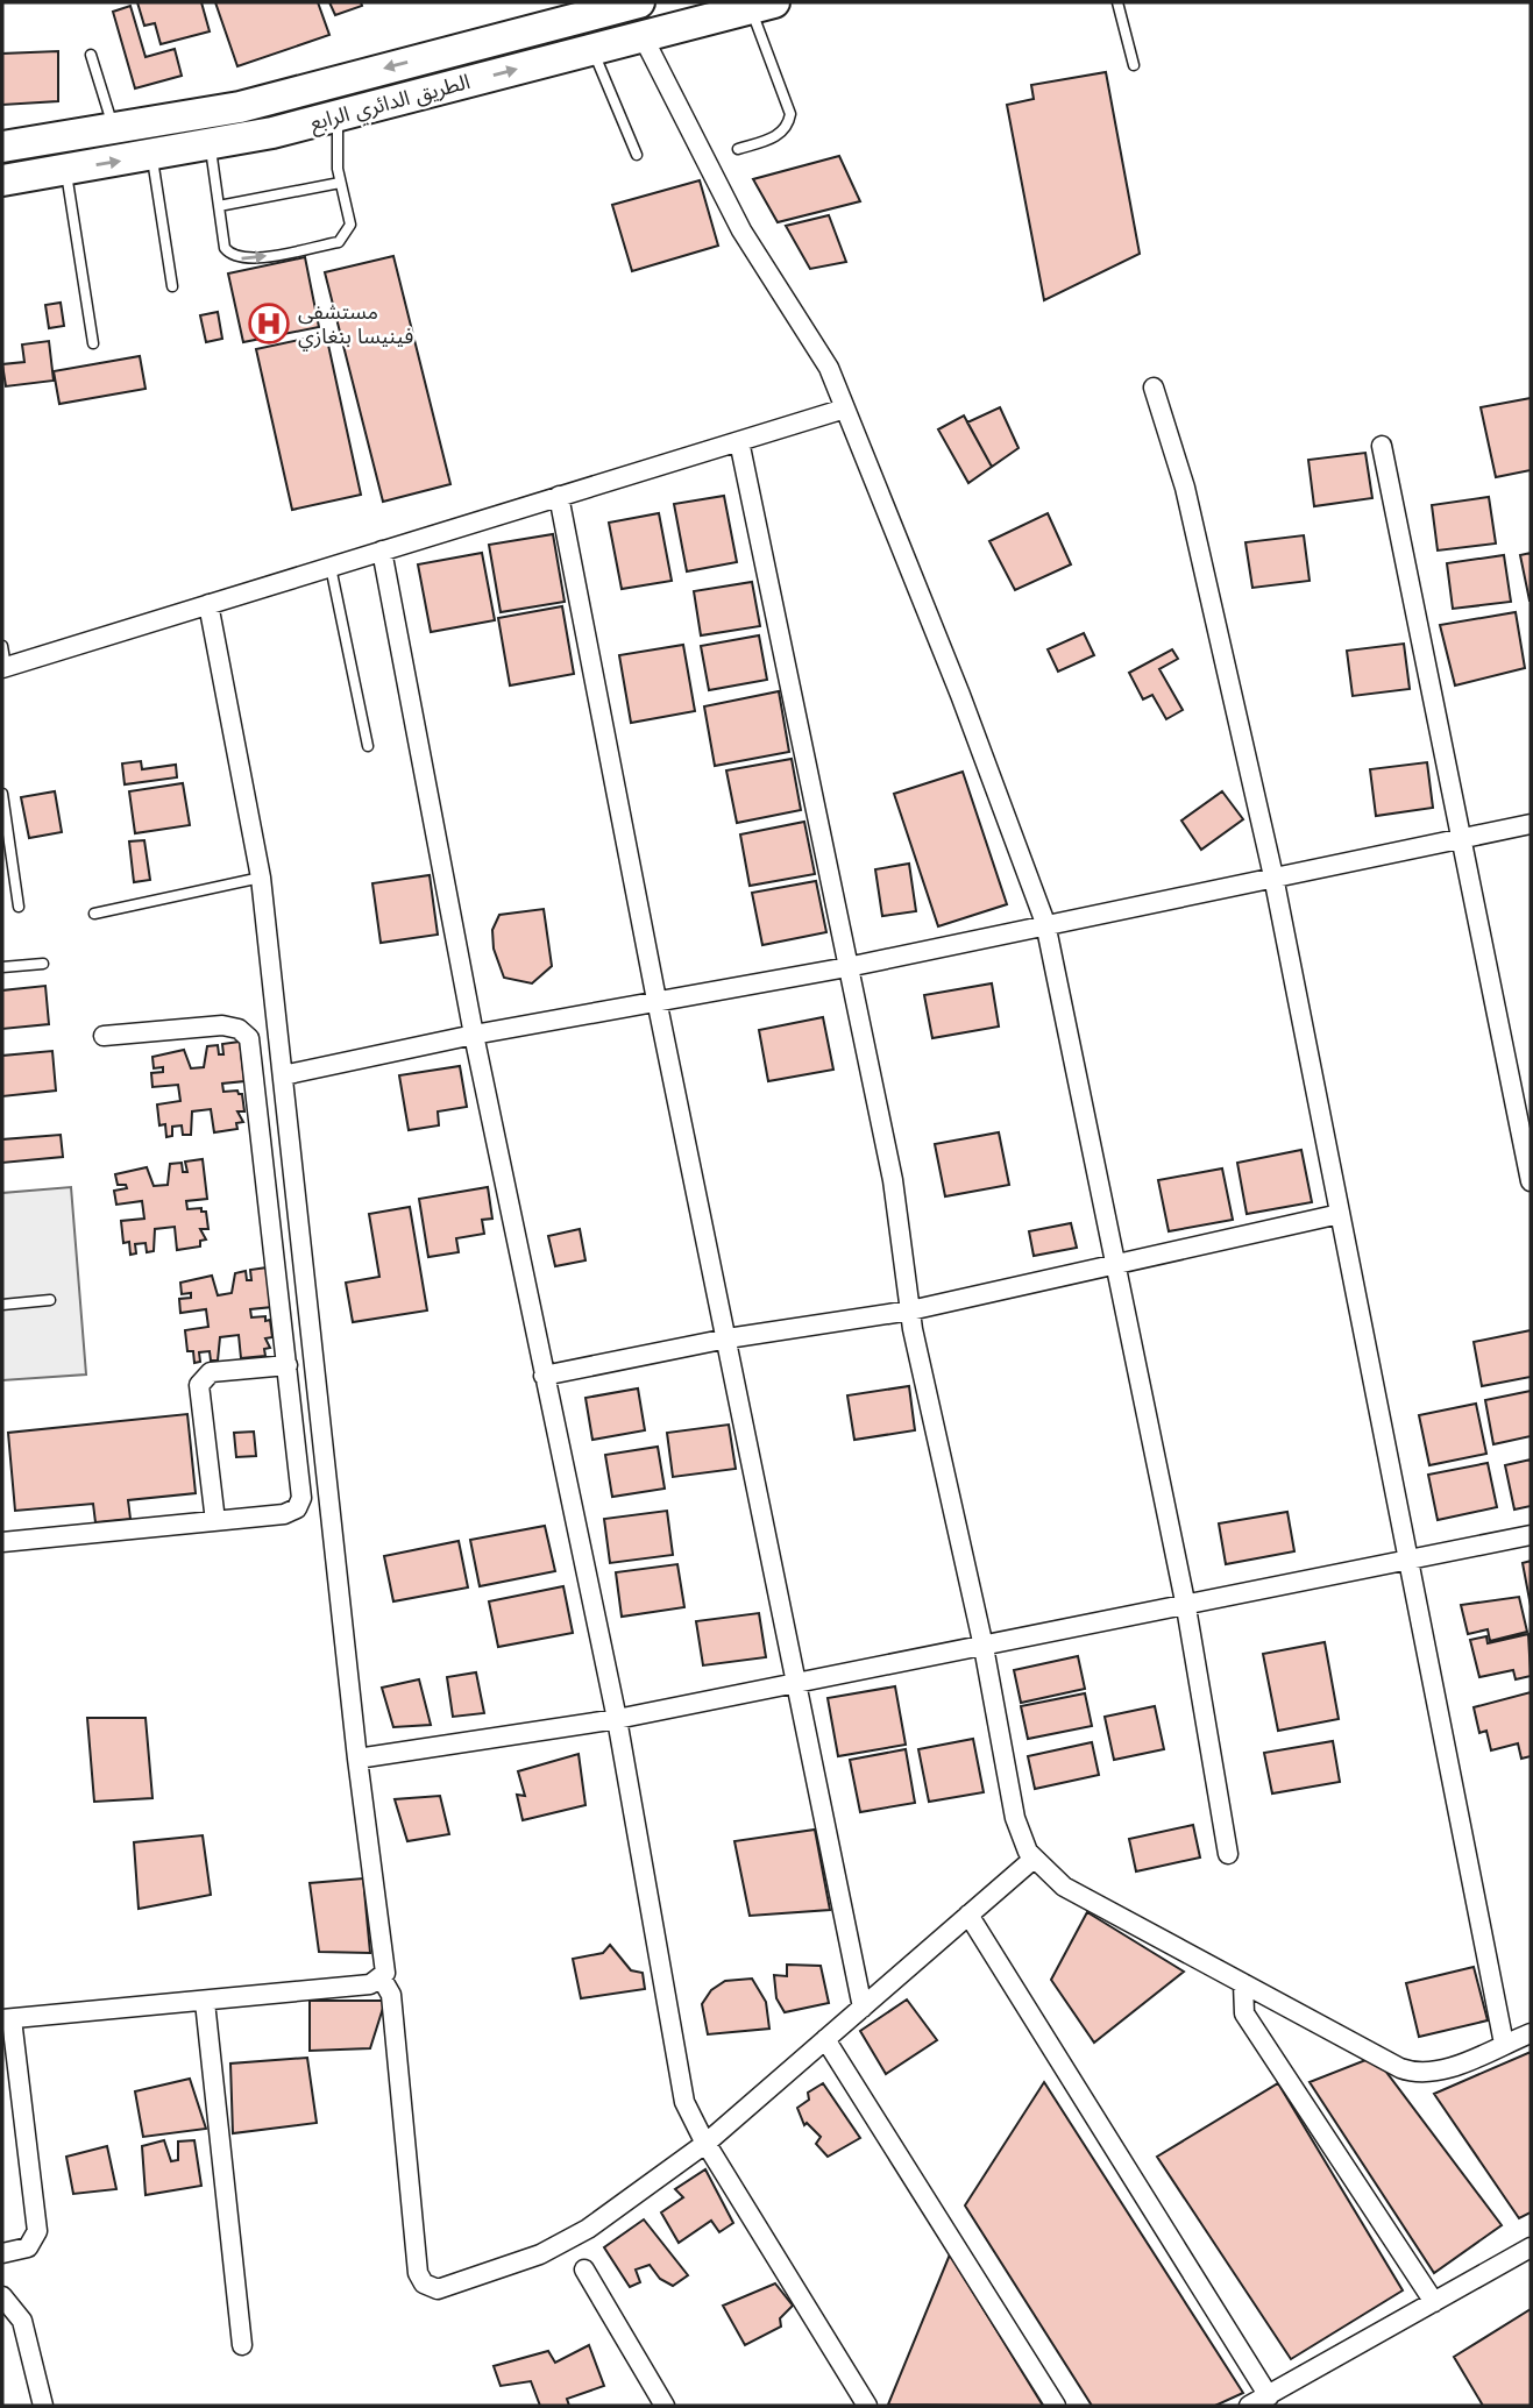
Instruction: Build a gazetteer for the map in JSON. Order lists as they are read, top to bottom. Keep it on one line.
{"streets":{"main road":["الطريق الدائري الرابع"]},"places":{"hospital":["مستشفى فينيسا بنغازي"]}}
